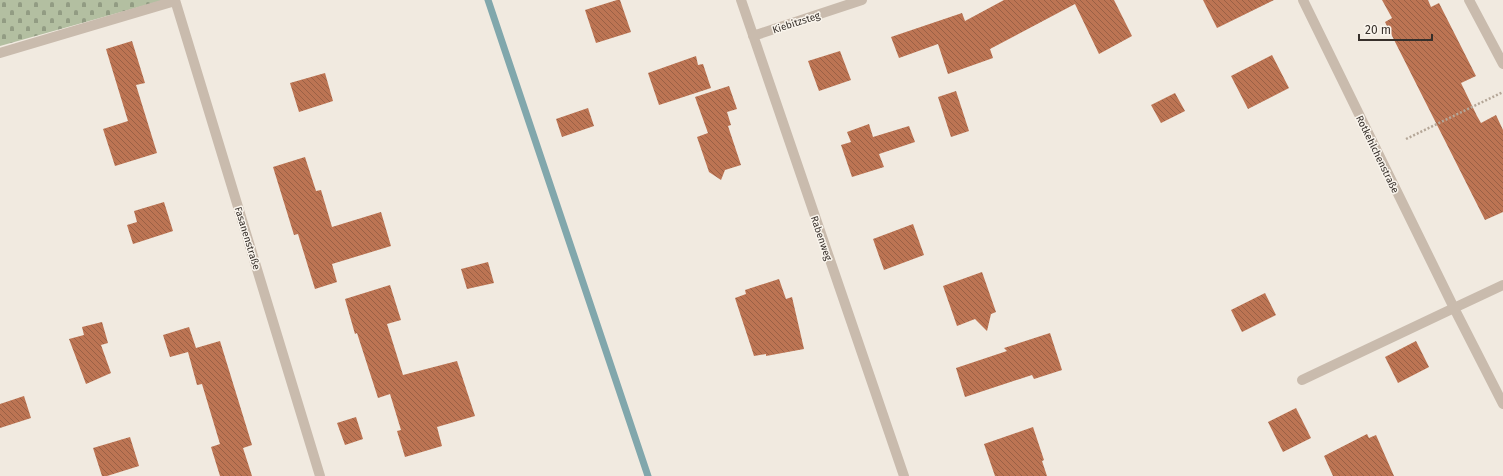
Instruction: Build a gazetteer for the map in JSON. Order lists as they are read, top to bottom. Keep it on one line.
{"streets":{"street":["Kiebitzsteg","Rotkehlchenstraße","Fasanenstraße","Rabenweg"]},"crossings":[["Kiebitzsteg","Rabenweg"]],"scale_bar":"20 m"}
